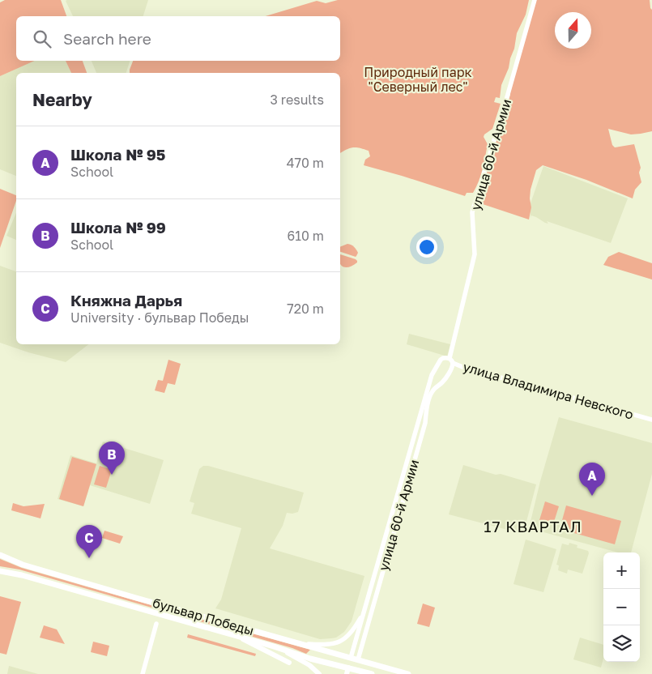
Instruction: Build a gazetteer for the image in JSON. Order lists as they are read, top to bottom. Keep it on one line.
{"streets":{"main road":["улица 60-й Армии","бульвар Победы"],"street":["улица Владимира Невского"]},"crossings":[["улица 60-й Армии","улица Владимира Невского"],["улица 60-й Армии","бульвар Победы"]],"districts":["17 КВАРТАЛ"],"parks":["Природный парк \"Северный лес\""],"north":"top","page":{"search":"Search here","heading":["Nearby","3 results"],"list":[{"mark":"A","name":"Школа № 95","note":"School","value":"470 m"},{"mark":"B","name":"Школа № 99","note":"School","value":"610 m"},{"mark":"C","name":"Княжна Дарья","note":"University · бульвар Победы","value":"720 m"}],"pins":["B","A","C"],"map_buttons":["+","−"]}}
